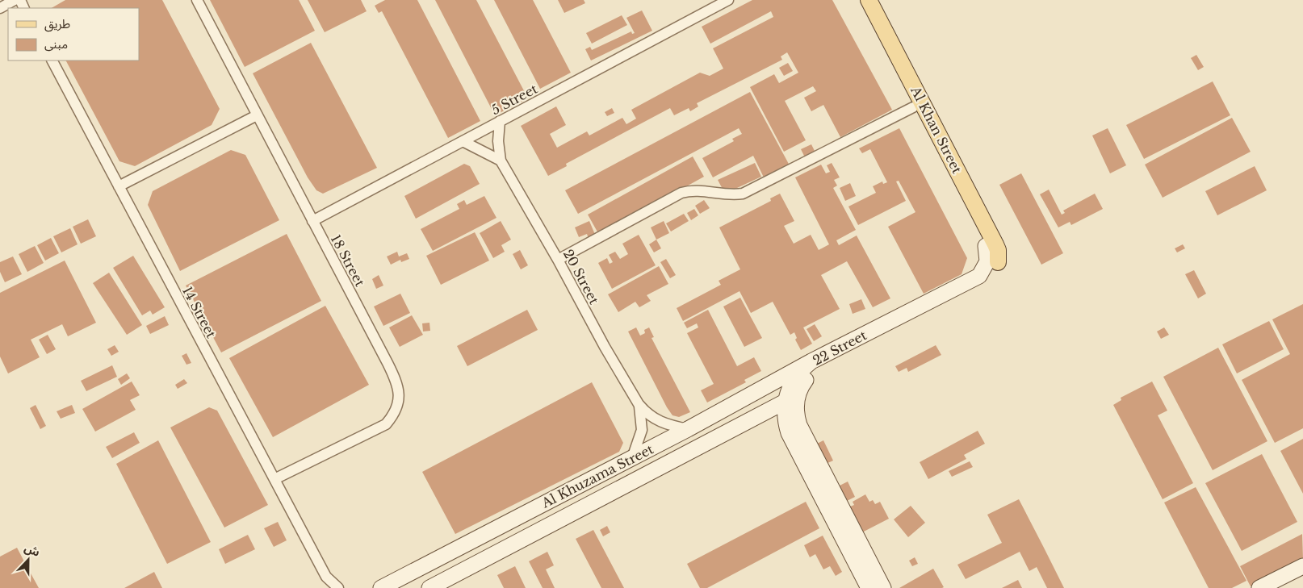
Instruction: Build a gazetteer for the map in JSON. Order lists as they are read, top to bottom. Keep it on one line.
{"streets":{"main road":["Al Khan Street"],"street":["5 Street","18 Street","20 Street","14 Street","22 Street","Al Khuzama Street"]},"crossings":[["5 Street","18 Street"],["5 Street","20 Street"],["Al Khan Street","22 Street"],["18 Street","14 Street"],["20 Street","Al Khuzama Street"],["22 Street","Al Khuzama Street"]],"legend":["طريق","مبنى"],"north":"top"}
